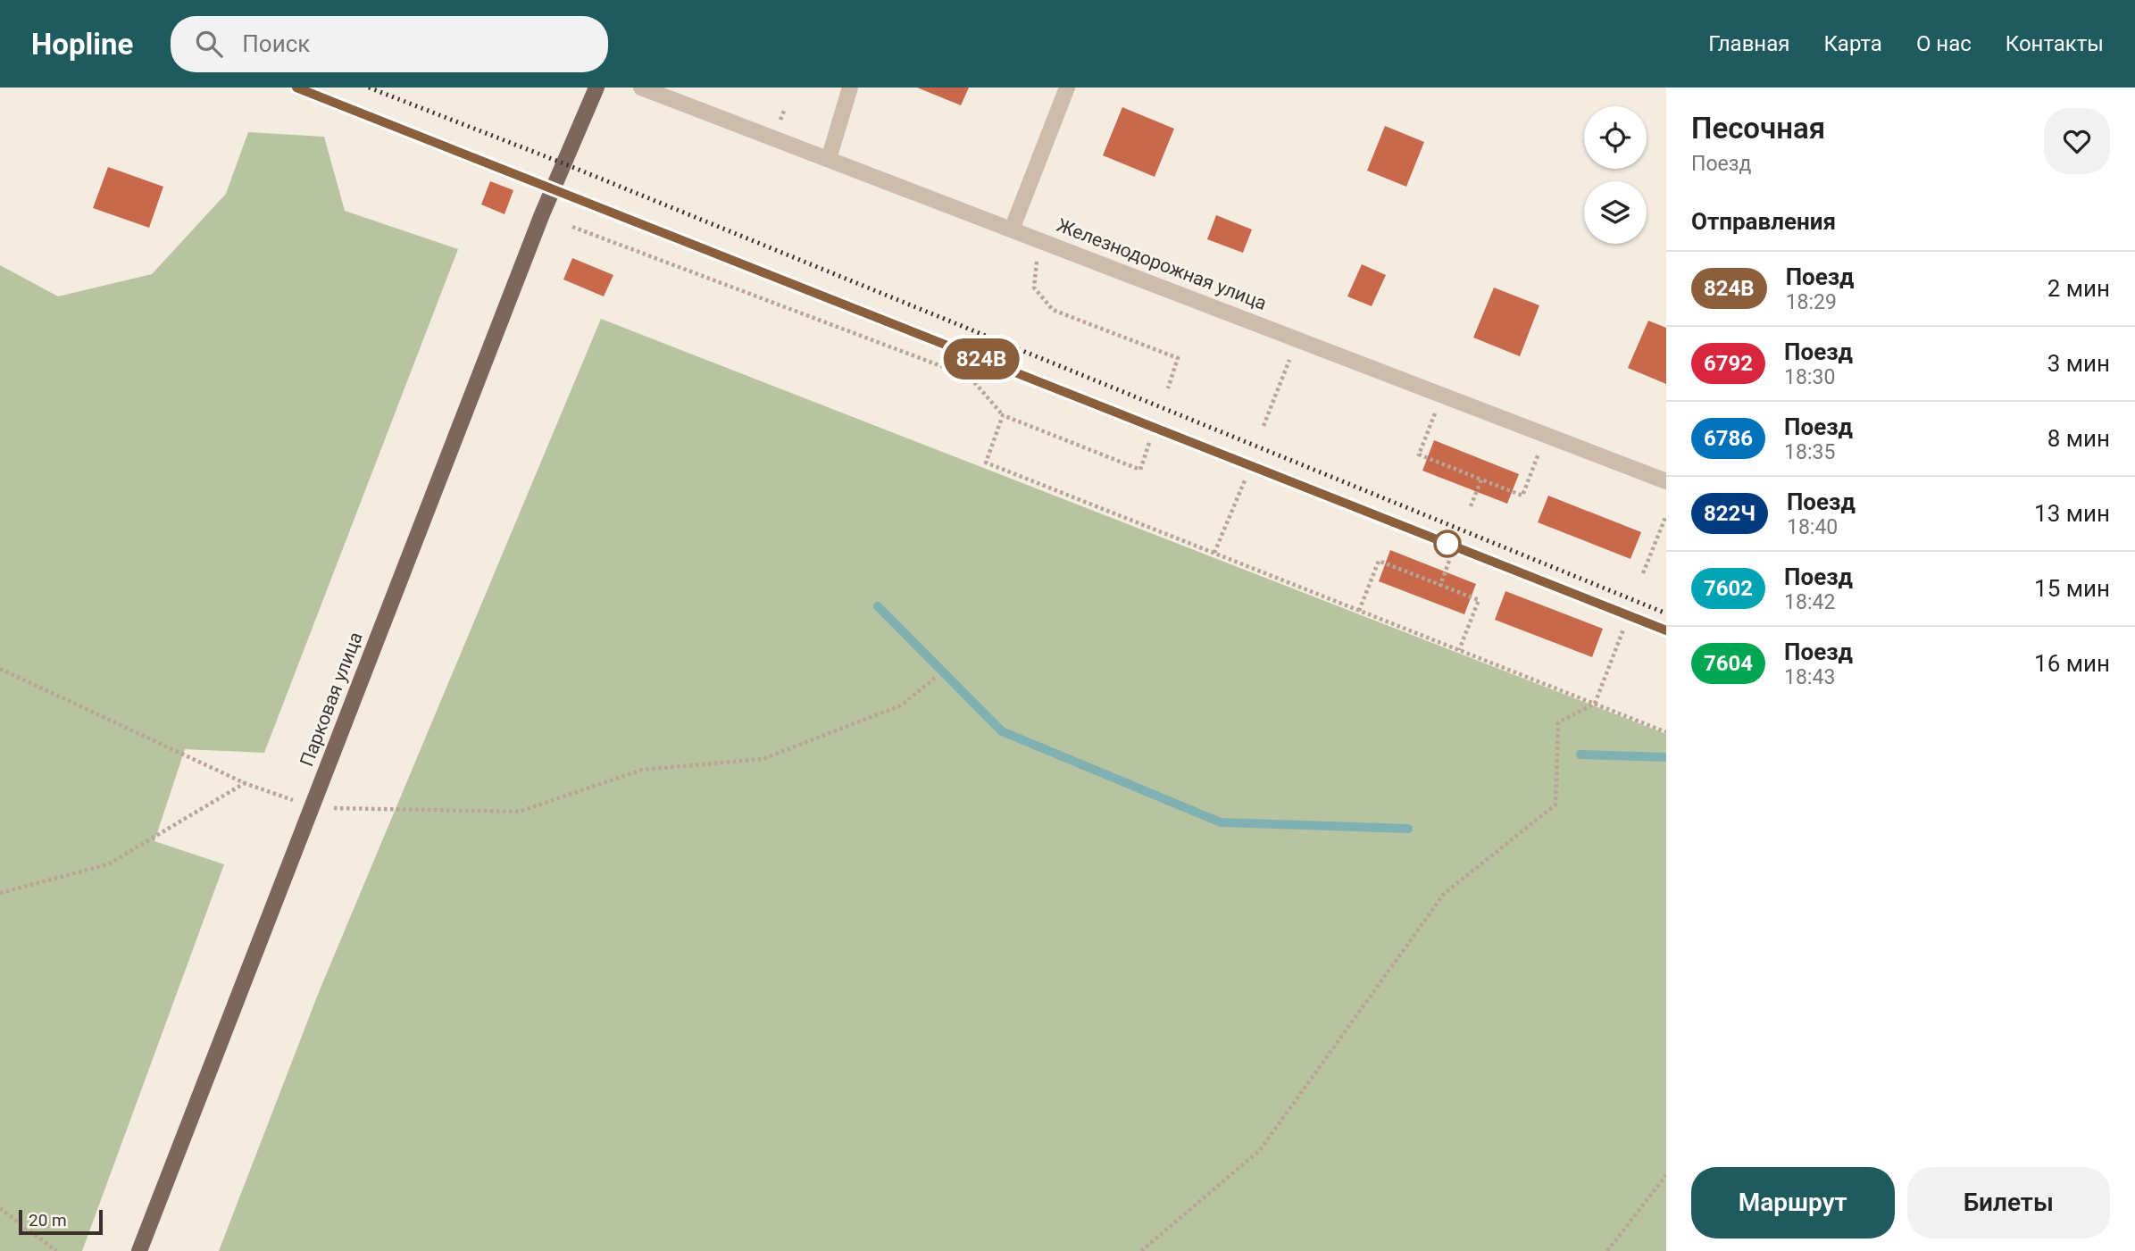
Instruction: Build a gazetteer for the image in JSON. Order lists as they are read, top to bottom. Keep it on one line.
{"streets":{"main road":["Парковая улица"],"street":["Железнодорожная улица"]},"scale_bar":"20 m","page":{"header":"Hopline","search":"Поиск","nav":["Главная","Карта","О нас","Контакты"],"on_map":"824В","heading":[["Песочная","Поезд"],"Отправления"],"list":[{"mark":"824В","name":"Поезд","note":"18:29","value":"2 мин"},{"mark":"6792","name":"Поезд","note":"18:30","value":"3 мин"},{"mark":"6786","name":"Поезд","note":"18:35","value":"8 мин"},{"mark":"822Ч","name":"Поезд","note":"18:40","value":"13 мин"},{"mark":"7602","name":"Поезд","note":"18:42","value":"15 мин"},{"mark":"7604","name":"Поезд","note":"18:43","value":"16 мин"}],"buttons":["Маршрут","Билеты"],"scale":"20 m"}}
